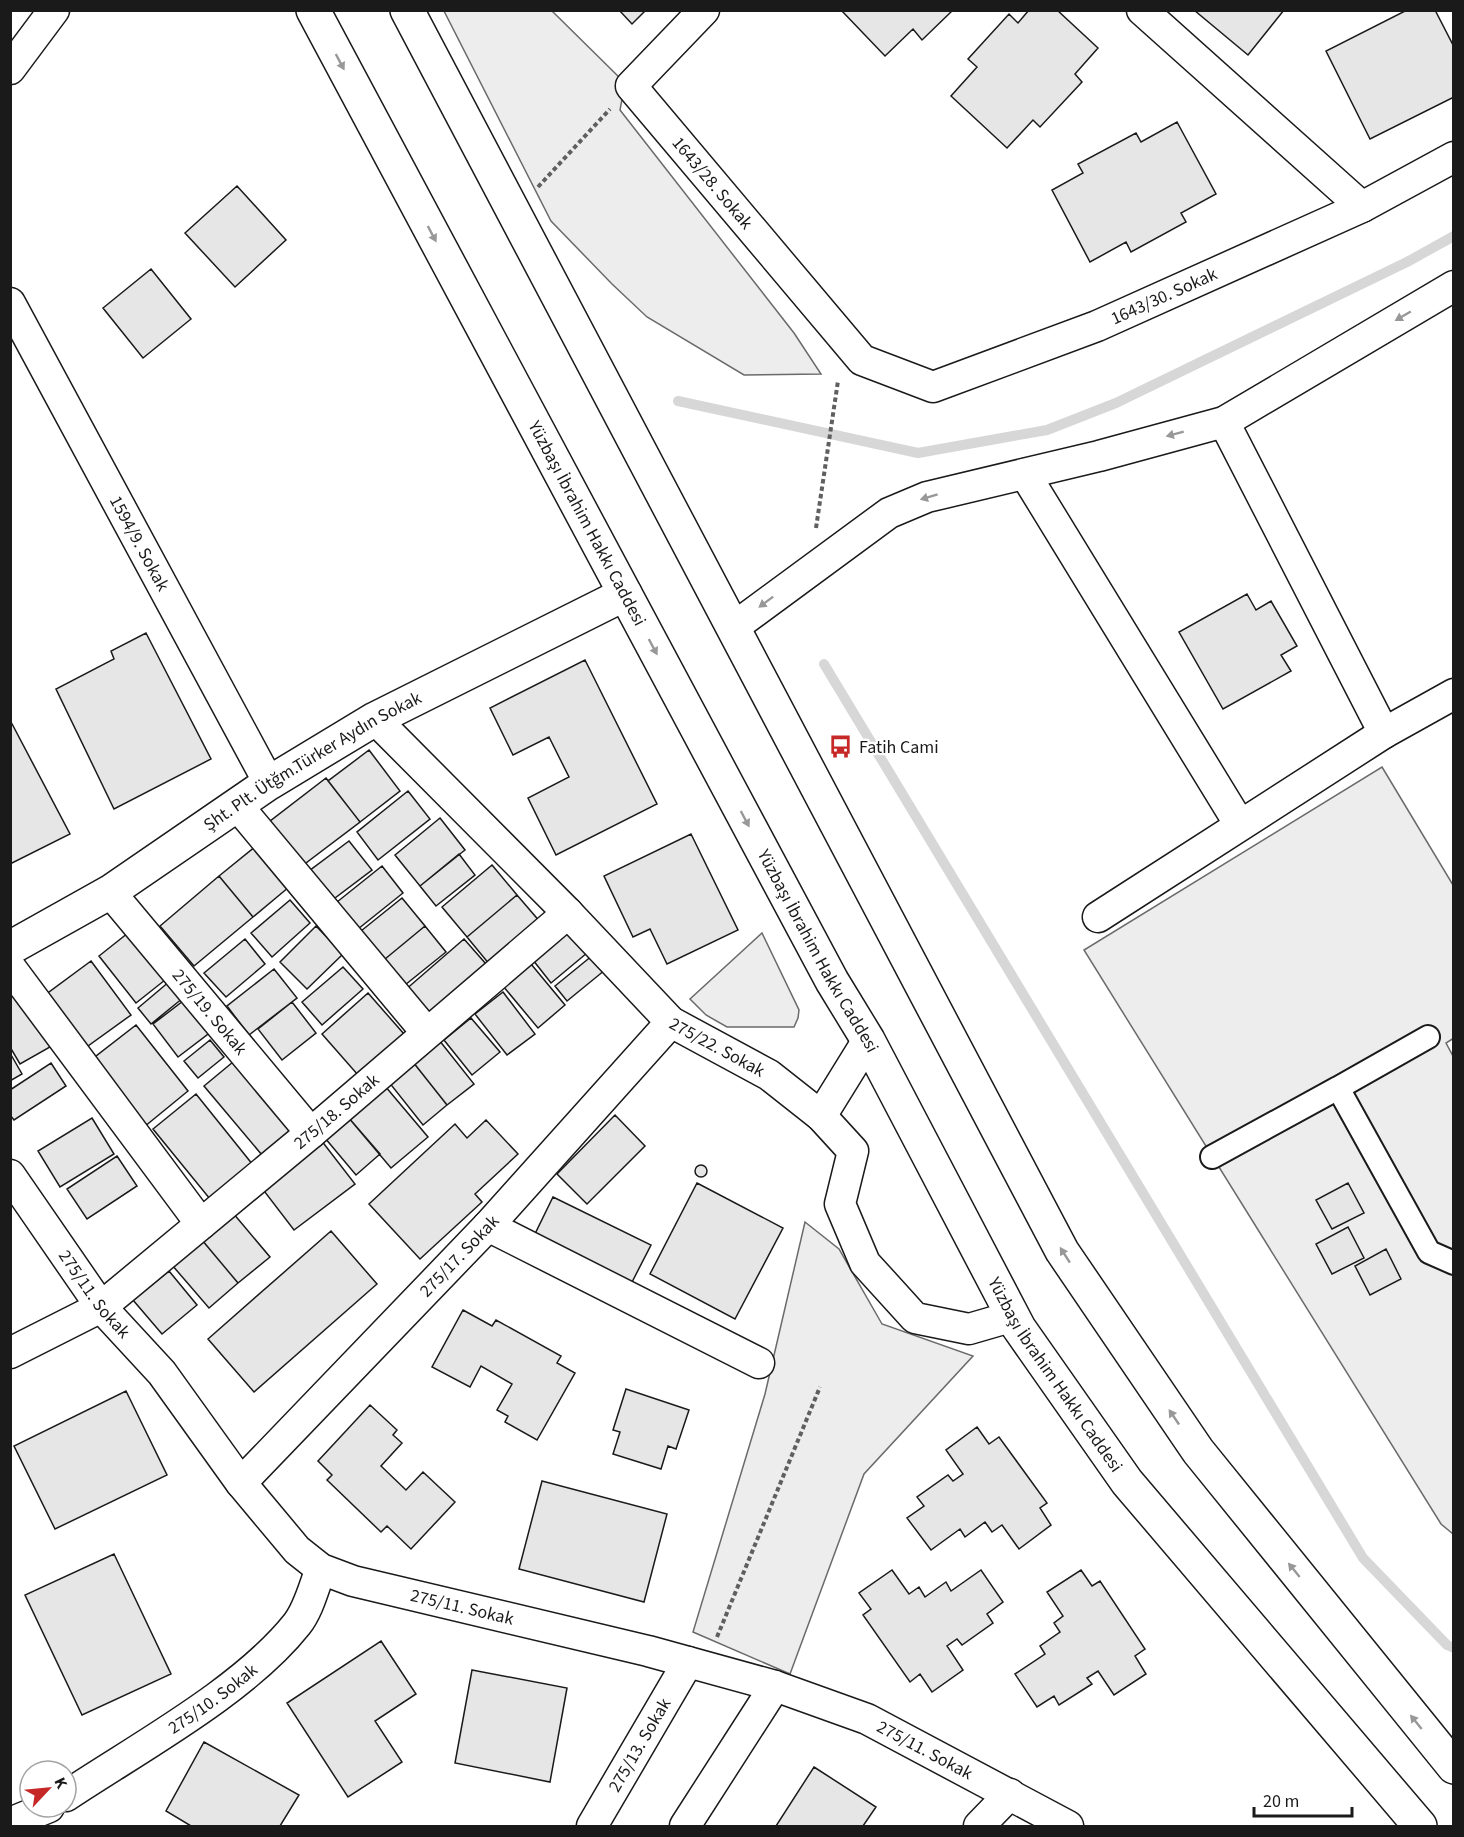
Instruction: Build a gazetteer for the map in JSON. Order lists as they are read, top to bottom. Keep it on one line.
{"streets":{"main road":["Yüzbaşı İbrahim Hakkı Caddesi","Şht. Plt. Ütğm.Türker Aydın Sokak"],"street":["1643/28. Sokak","1643/30. Sokak","1594/9. Sokak","275/19. Sokak","275/22. Sokak","275/18. Sokak","275/17. Sokak","275/11. Sokak","275/10. Sokak","275/13. Sokak"]},"crossings":[["1643/28. Sokak","1643/30. Sokak"],["Yüzbaşı İbrahim Hakkı Caddesi","Şht. Plt. Ütğm.Türker Aydın Sokak"],["Yüzbaşı İbrahim Hakkı Caddesi","275/22. Sokak"],["1594/9. Sokak","Şht. Plt. Ütğm.Türker Aydın Sokak"],["Şht. Plt. Ütğm.Türker Aydın Sokak","275/19. Sokak"],["Şht. Plt. Ütğm.Türker Aydın Sokak","275/22. Sokak"],["275/19. Sokak","275/18. Sokak"],["275/22. Sokak","275/18. Sokak"],["275/22. Sokak","275/17. Sokak"],["275/18. Sokak","275/11. Sokak"],["275/17. Sokak","275/11. Sokak"],["275/11. Sokak","275/10. Sokak"],["275/11. Sokak","275/13. Sokak"]],"places":{"bus stop":["Fatih Cami"]},"scale_bar":"20 m","north":"top right"}
